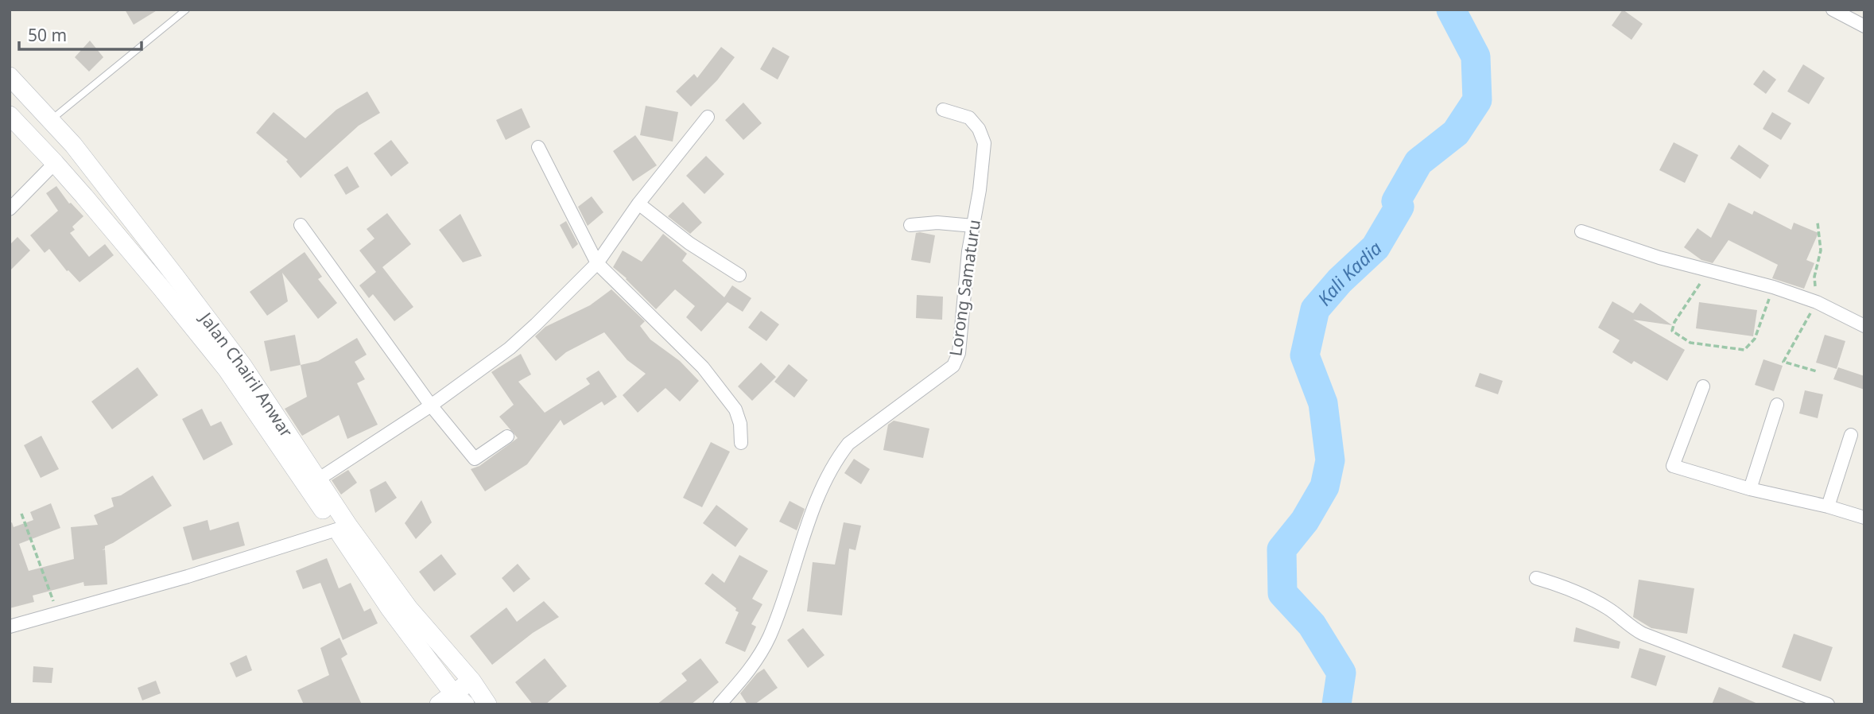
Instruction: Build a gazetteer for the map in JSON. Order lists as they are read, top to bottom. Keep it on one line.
{"streets":{"main road":["Jalan Chairil Anwar"],"street":["Lorong Samaturu"]},"water":["Kali Kadia"],"scale_bar":"50 m"}
